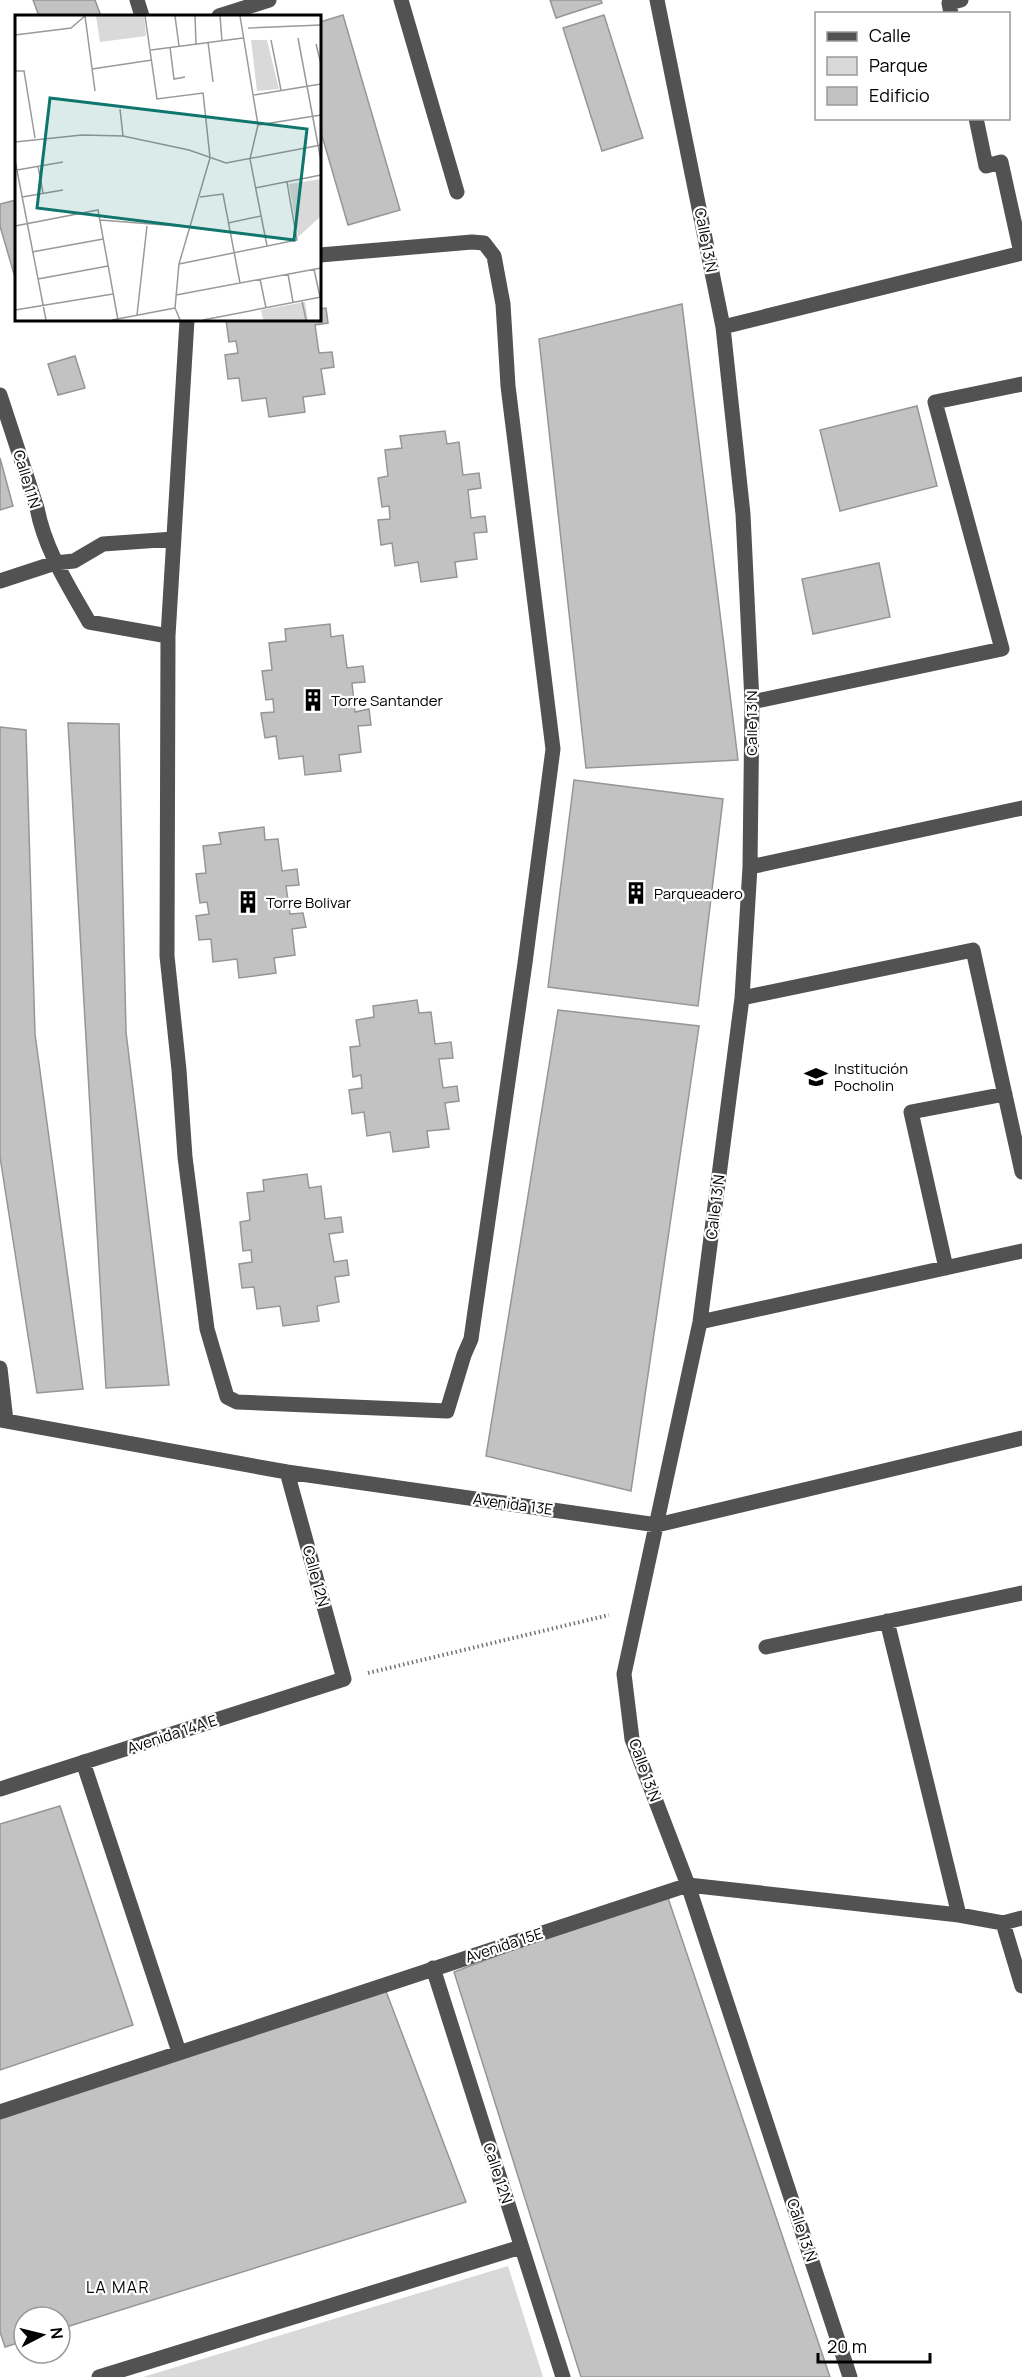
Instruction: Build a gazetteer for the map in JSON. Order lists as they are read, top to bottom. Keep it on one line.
{"streets":{"street":["Calle 13 N","Calle 11N","Avenida 13E","Calle 12N","Avenida 14A E","Avenida 15E"]},"crossings":[["Calle 13 N","Avenida 13E"],["Calle 13 N","Avenida 15E"],["Avenida 13E","Calle 12N"],["Calle 12N","Avenida 14A E"],["Calle 12N","Avenida 15E"]],"districts":["LA MAR"],"places":{"building":["Torre Santander","Parqueadero","Torre Bolivar"],"school or university":["Institución Pocholin"]},"legend":["Calle","Parque","Edificio"],"scale_bar":"20 m","north":"right"}
